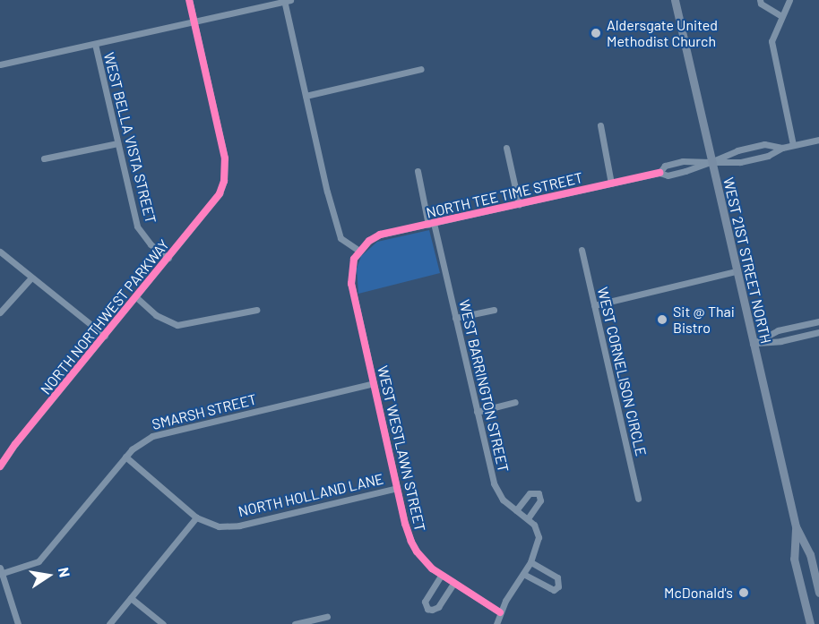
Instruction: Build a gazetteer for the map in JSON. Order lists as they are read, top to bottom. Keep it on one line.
{"streets":{"main road":["WEST 21ST STREET NORTH"],"street":["WEST BELLA VISTA STREET","NORTH TEE TIME STREET","NORTH NORTHWEST PARKWAY","WEST CORNELISON CIRCLE","WEST BARRINGTON STREET","SMARSH STREET","WEST WESTLAWN STREET","NORTH HOLLAND LANE"]},"crossings":[["WEST BELLA VISTA STREET","NORTH NORTHWEST PARKWAY"],["NORTH TEE TIME STREET","WEST 21ST STREET NORTH"],["NORTH TEE TIME STREET","WEST BARRINGTON STREET"],["NORTH TEE TIME STREET","WEST WESTLAWN STREET"],["SMARSH STREET","WEST WESTLAWN STREET"],["SMARSH STREET","NORTH HOLLAND LANE"],["WEST WESTLAWN STREET","NORTH HOLLAND LANE"]],"places":["Aldersgate United Methodist Church","Sit @ Thai Bistro","McDonald's"],"north":"right"}
